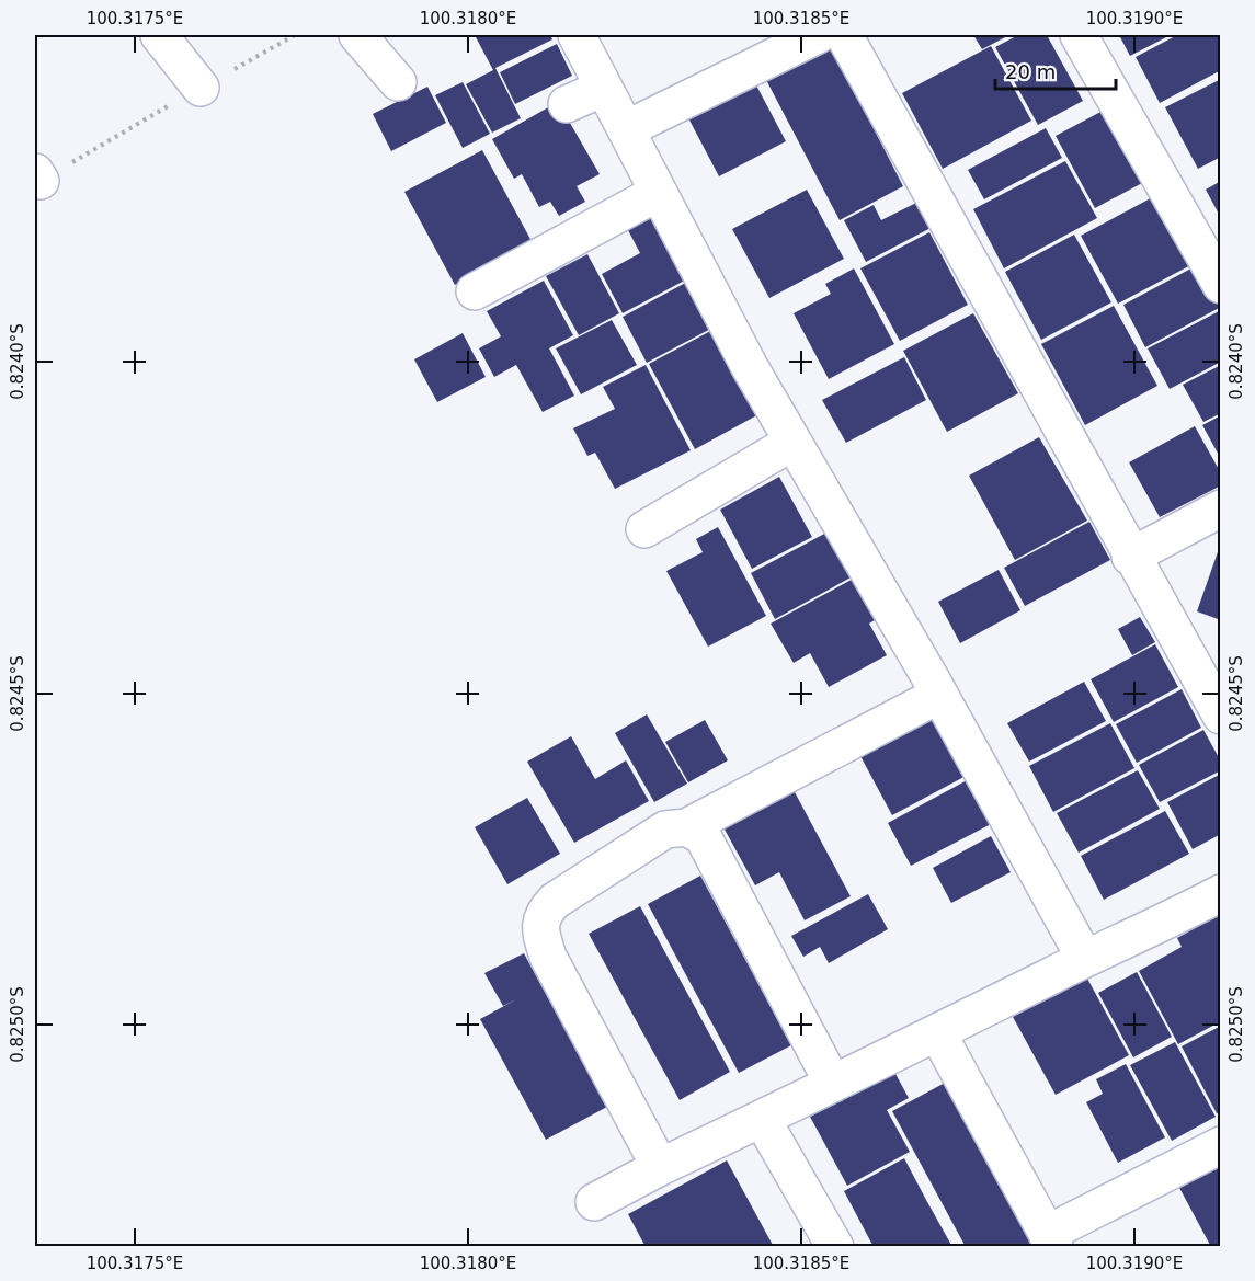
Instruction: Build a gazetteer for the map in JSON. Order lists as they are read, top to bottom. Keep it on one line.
{"scale_bar":"20 m","coordinates":["100.3175°E","100.3180°E","100.3185°E","100.3190°E","0.8240°S","0.8245°S","0.8250°S"]}
